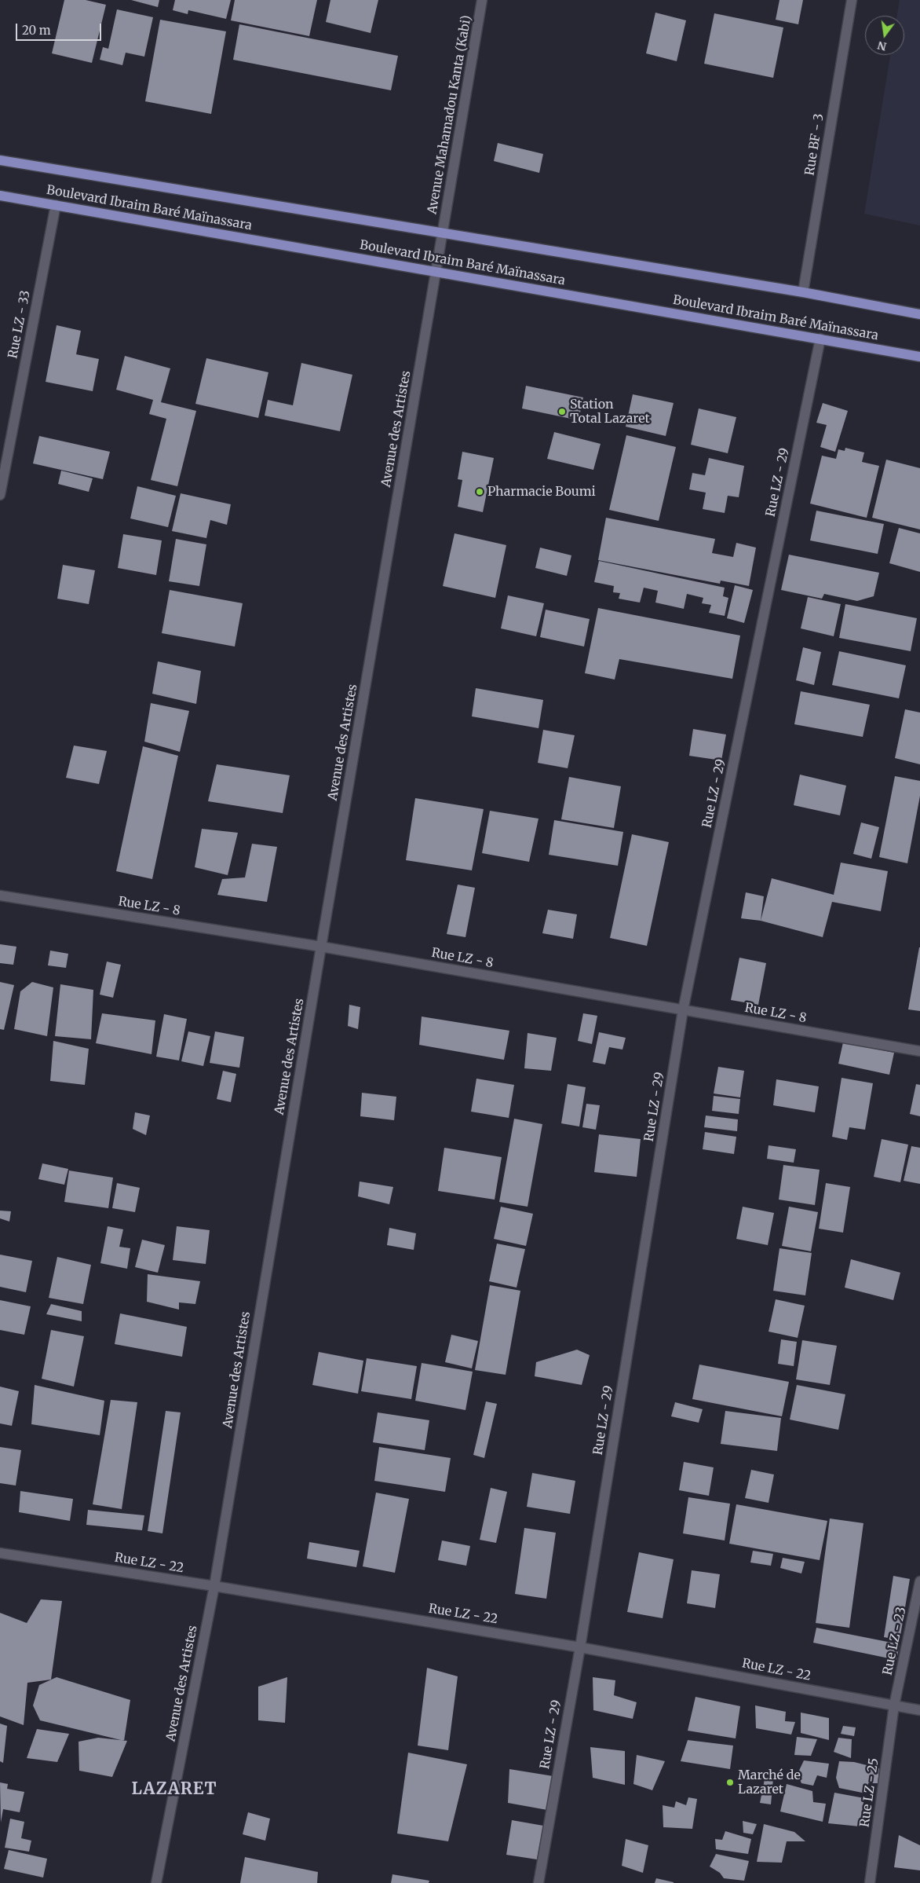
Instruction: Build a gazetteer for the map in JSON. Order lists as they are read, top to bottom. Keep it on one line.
{"streets":{"main road":["Boulevard Ibraim Baré Maïnassara"],"street":["Avenue Mahamadou Kanta (Kabi)","Rue BF - 3","Rue LZ - 33","Avenue des Artistes","Rue LZ - 29","Rue LZ - 8","Rue LZ - 22","Rue LZ - 23","Rue LZ - 25"]},"crossings":[["Avenue Mahamadou Kanta (Kabi)","Boulevard Ibraim Baré Maïnassara"],["Avenue Mahamadou Kanta (Kabi)","Avenue des Artistes"],["Rue BF - 3","Boulevard Ibraim Baré Maïnassara"],["Boulevard Ibraim Baré Maïnassara","Rue LZ - 33"],["Boulevard Ibraim Baré Maïnassara","Avenue des Artistes"],["Boulevard Ibraim Baré Maïnassara","Rue LZ - 29"],["Avenue des Artistes","Rue LZ - 8"],["Avenue des Artistes","Rue LZ - 22"],["Rue LZ - 29","Rue LZ - 8"],["Rue LZ - 29","Rue LZ - 22"],["Rue LZ - 22","Rue LZ - 23"],["Rue LZ - 22","Rue LZ - 25"],["Rue LZ - 23","Rue LZ - 25"]],"districts":["LAZARET"],"places":["Station Total Lazaret","Pharmacie Boumi","Marché de Lazaret"],"scale_bar":"20 m","north":"bottom"}
